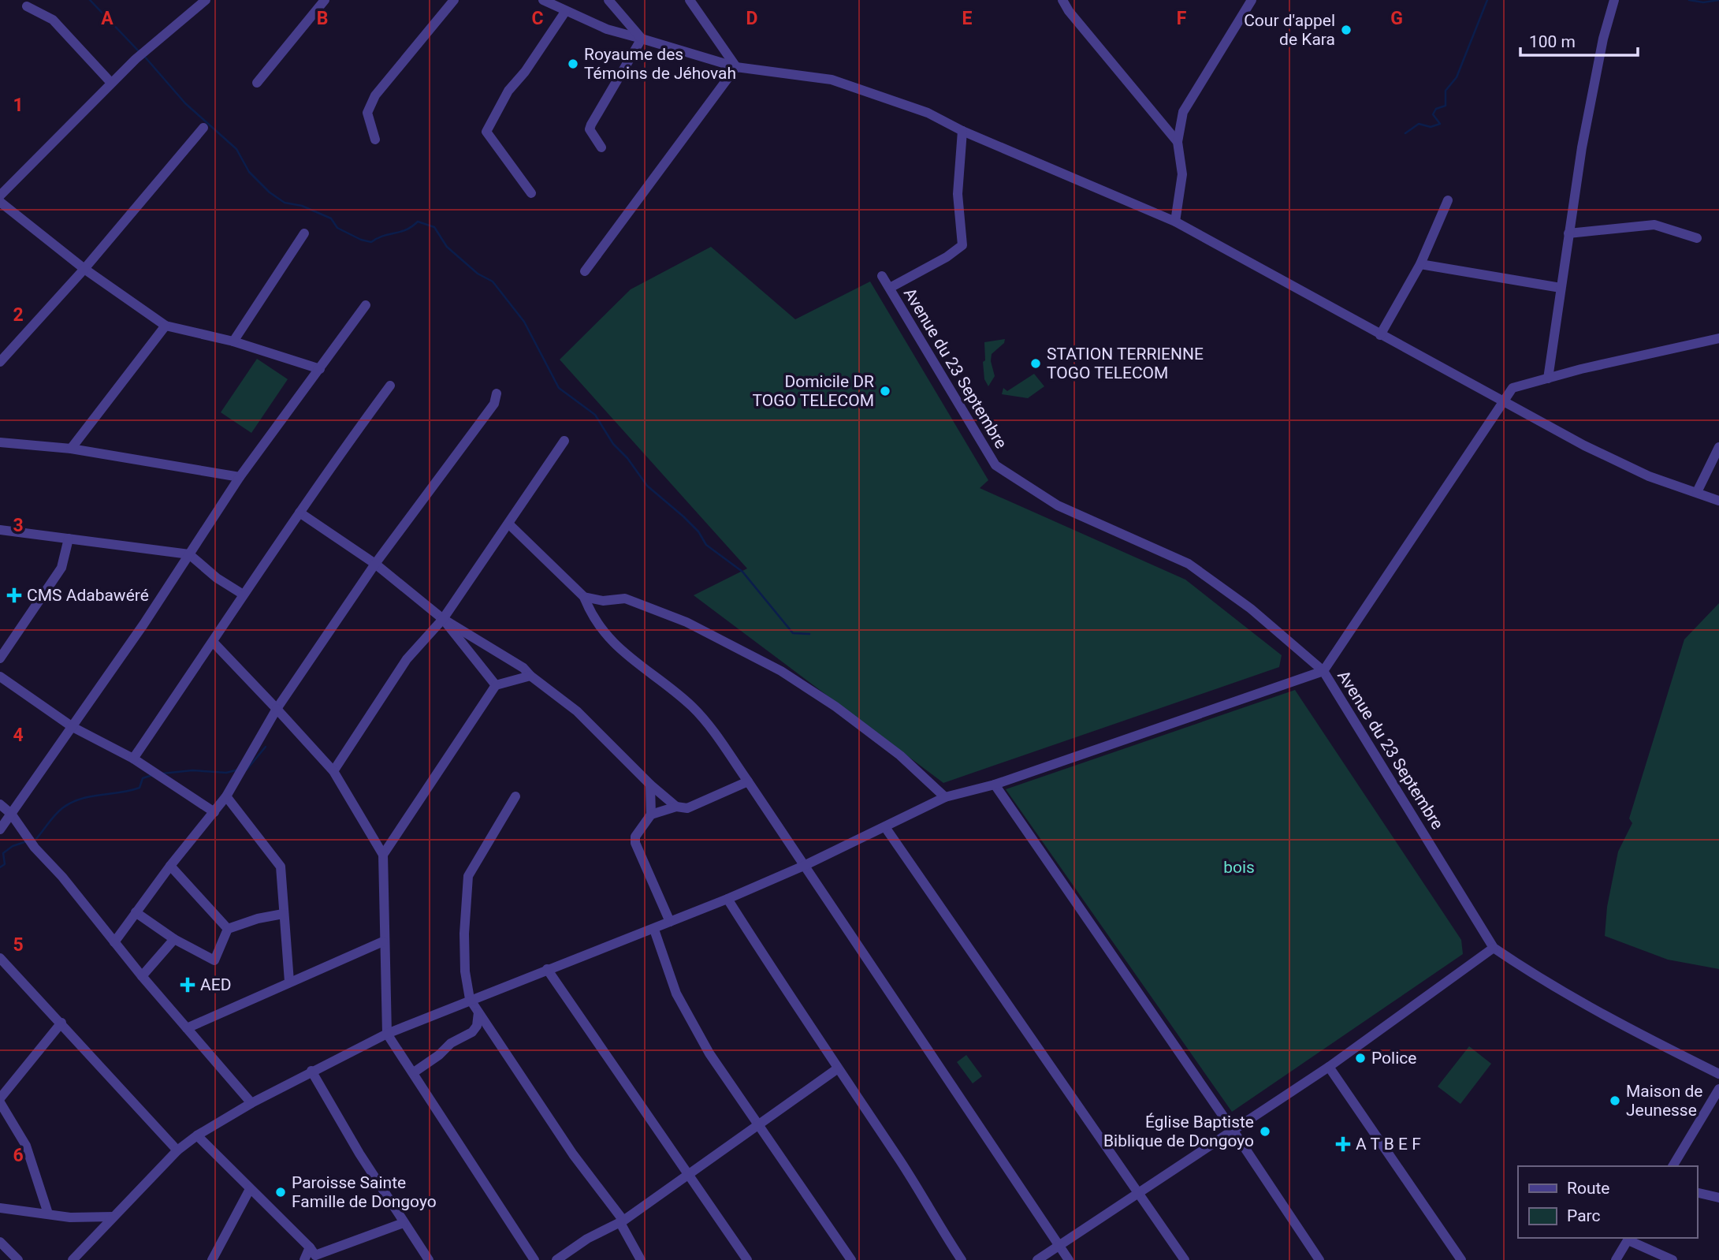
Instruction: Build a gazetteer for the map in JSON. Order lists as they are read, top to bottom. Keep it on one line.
{"streets":{"street":["Avenue du 23 Septembre"]},"parks":["bois"],"places":{"other":["Cour d'appel de Kara","Royaume des Témoins de Jéhovah","STATION TERRIENNE TOGO TELECOM","Domicile DR TOGO TELECOM","Police","Maison de Jeunesse","Église Baptiste Biblique de Dongoyo","Paroisse Sainte Famille de Dongoyo"],"health":["CMS Adabawéré","AED","A T B E F"]},"legend":["Route","Parc"],"scale_bar":"100 m","grid":{"columns":["A","B","C","D","E","F","G"],"rows":["1","2","3","4","5","6"]}}
